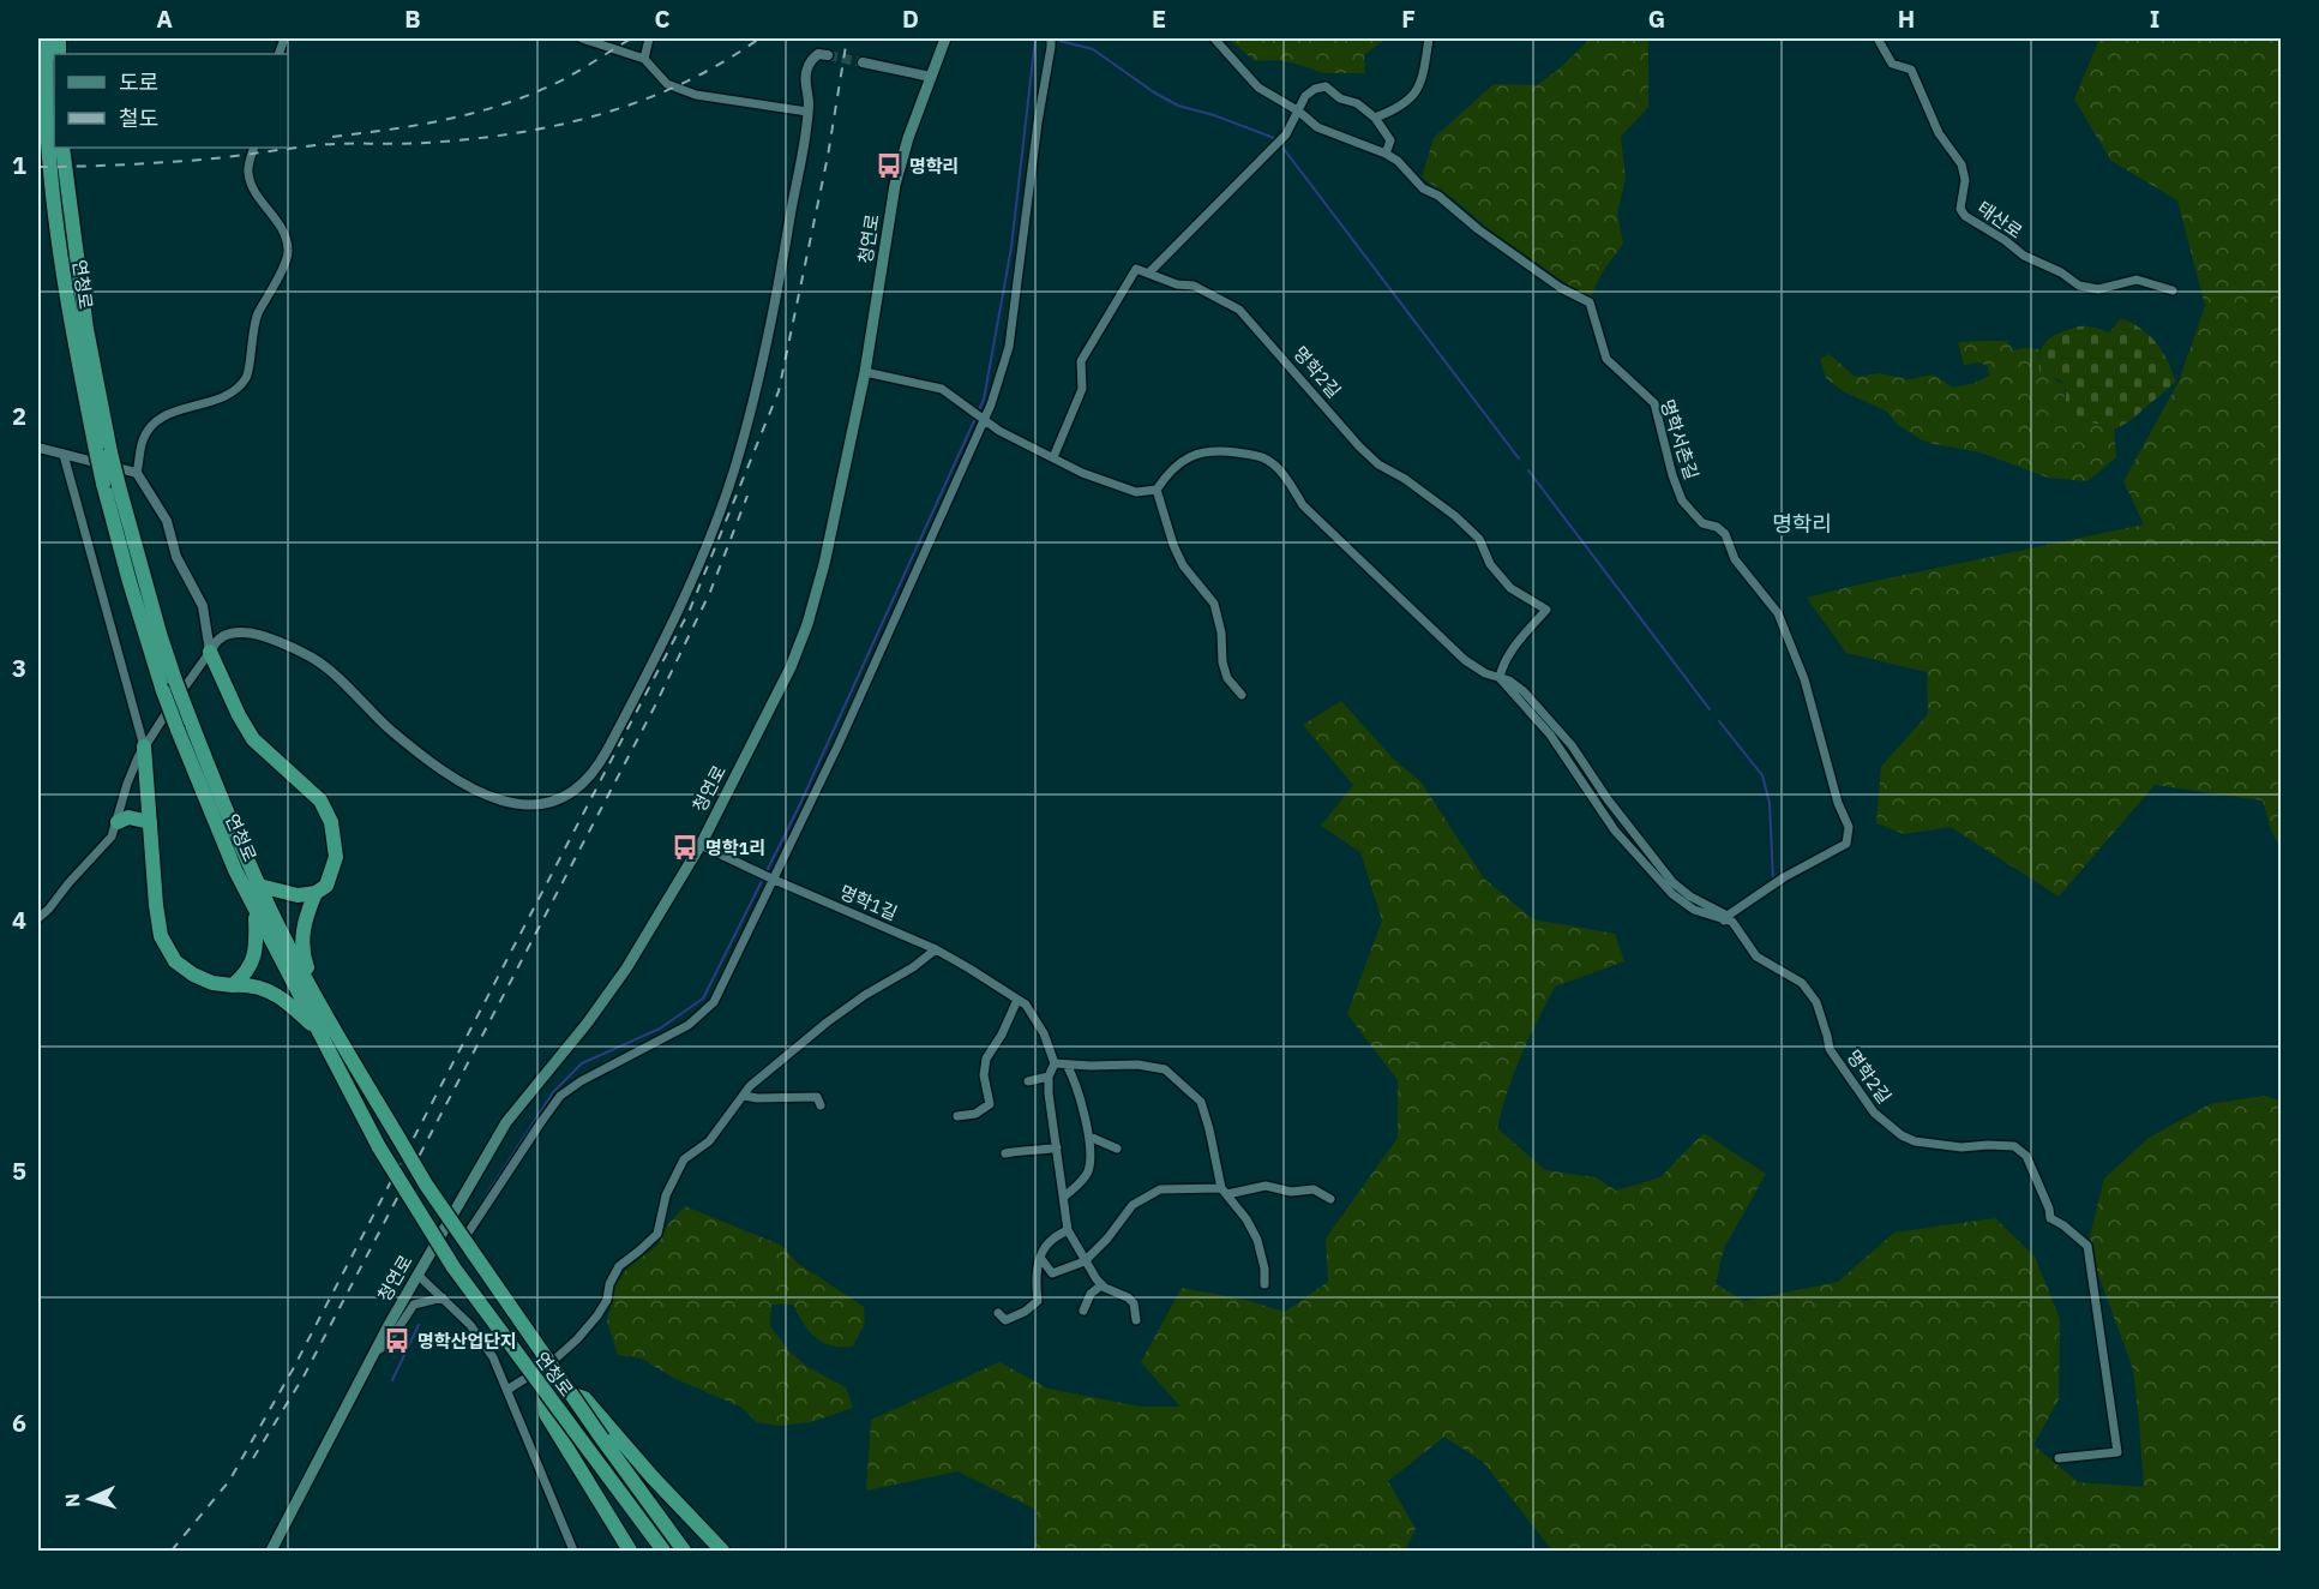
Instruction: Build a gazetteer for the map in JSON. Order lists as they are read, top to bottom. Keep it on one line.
{"streets":{"highway":["연청로"],"main road":["청연로"],"street":["태산로","명학2길","명학서촌길","명학1길"]},"crossings":[["청연로","명학1길"],["명학2길","명학서촌길"]],"districts":["명학리"],"places":{"bus stop":["명학리","명학1리","명학산업단지"]},"legend":["도로","철도"],"north":"left","grid":{"columns":["A","B","C","D","E","F","G","H","I"],"rows":["1","2","3","4","5","6"]}}
